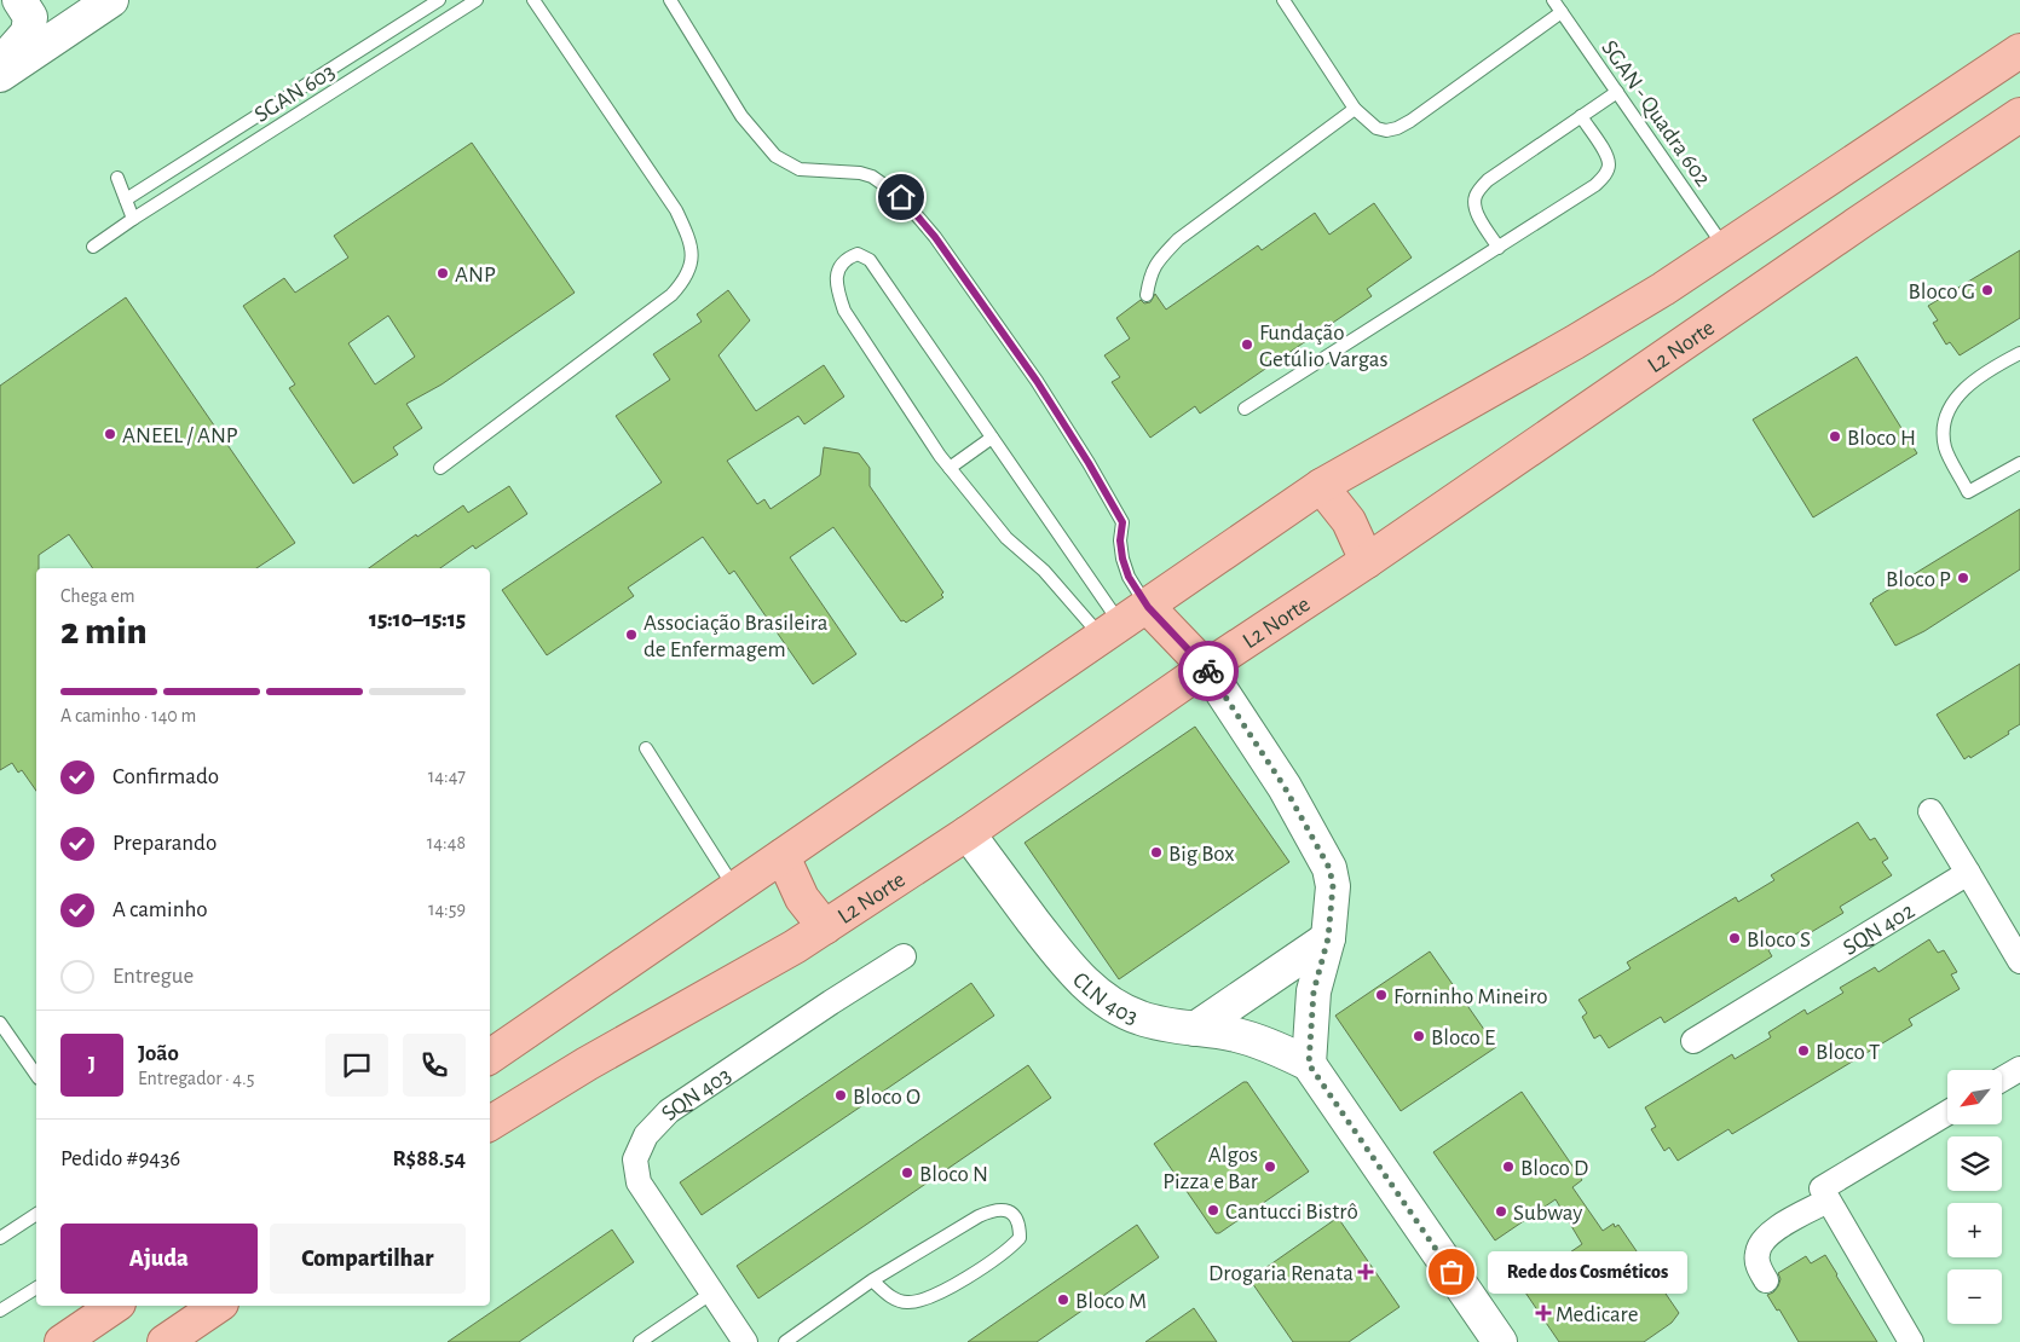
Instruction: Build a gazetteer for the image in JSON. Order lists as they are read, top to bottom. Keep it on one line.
{"streets":{"main road":["L2 Norte"],"street":["SQN 402","CLN 403","SQN 403"],"lane":["SGAN 603","SGAN - Quadra 602"]},"crossings":[["L2 Norte","CLN 403"]],"places":{"other":["ANP","Bloco G","Fundação Getúlio Vargas","ANEEL / ANP","Bloco H","Bloco P","Associação Brasileira de Enfermagem","Big Box","Bloco S","Forninho Mineiro","Bloco E","Bloco T","Bloco O","Algos Pizza e Bar","Bloco D","Bloco N","Cantucci Bistrô","Subway","Rede dos Cosméticos","Bloco M"],"health":["Drogaria Renata","Medicare"]},"north":"bottom left","page":{"heading":["2 min","Chega em","15:10–15:15"],"panel":["João","Entregador · 4.5","Pedido #9436","R$88.54"],"bar":"A caminho · 140 m","list":[["Confirmado","14:47"],["Preparando","14:48"],["A caminho","14:59"],"Entregue"],"round":"J","map_buttons":["+","−"],"buttons":["Ajuda","Compartilhar"],"bubble":"Rede dos Cosméticos"}}
